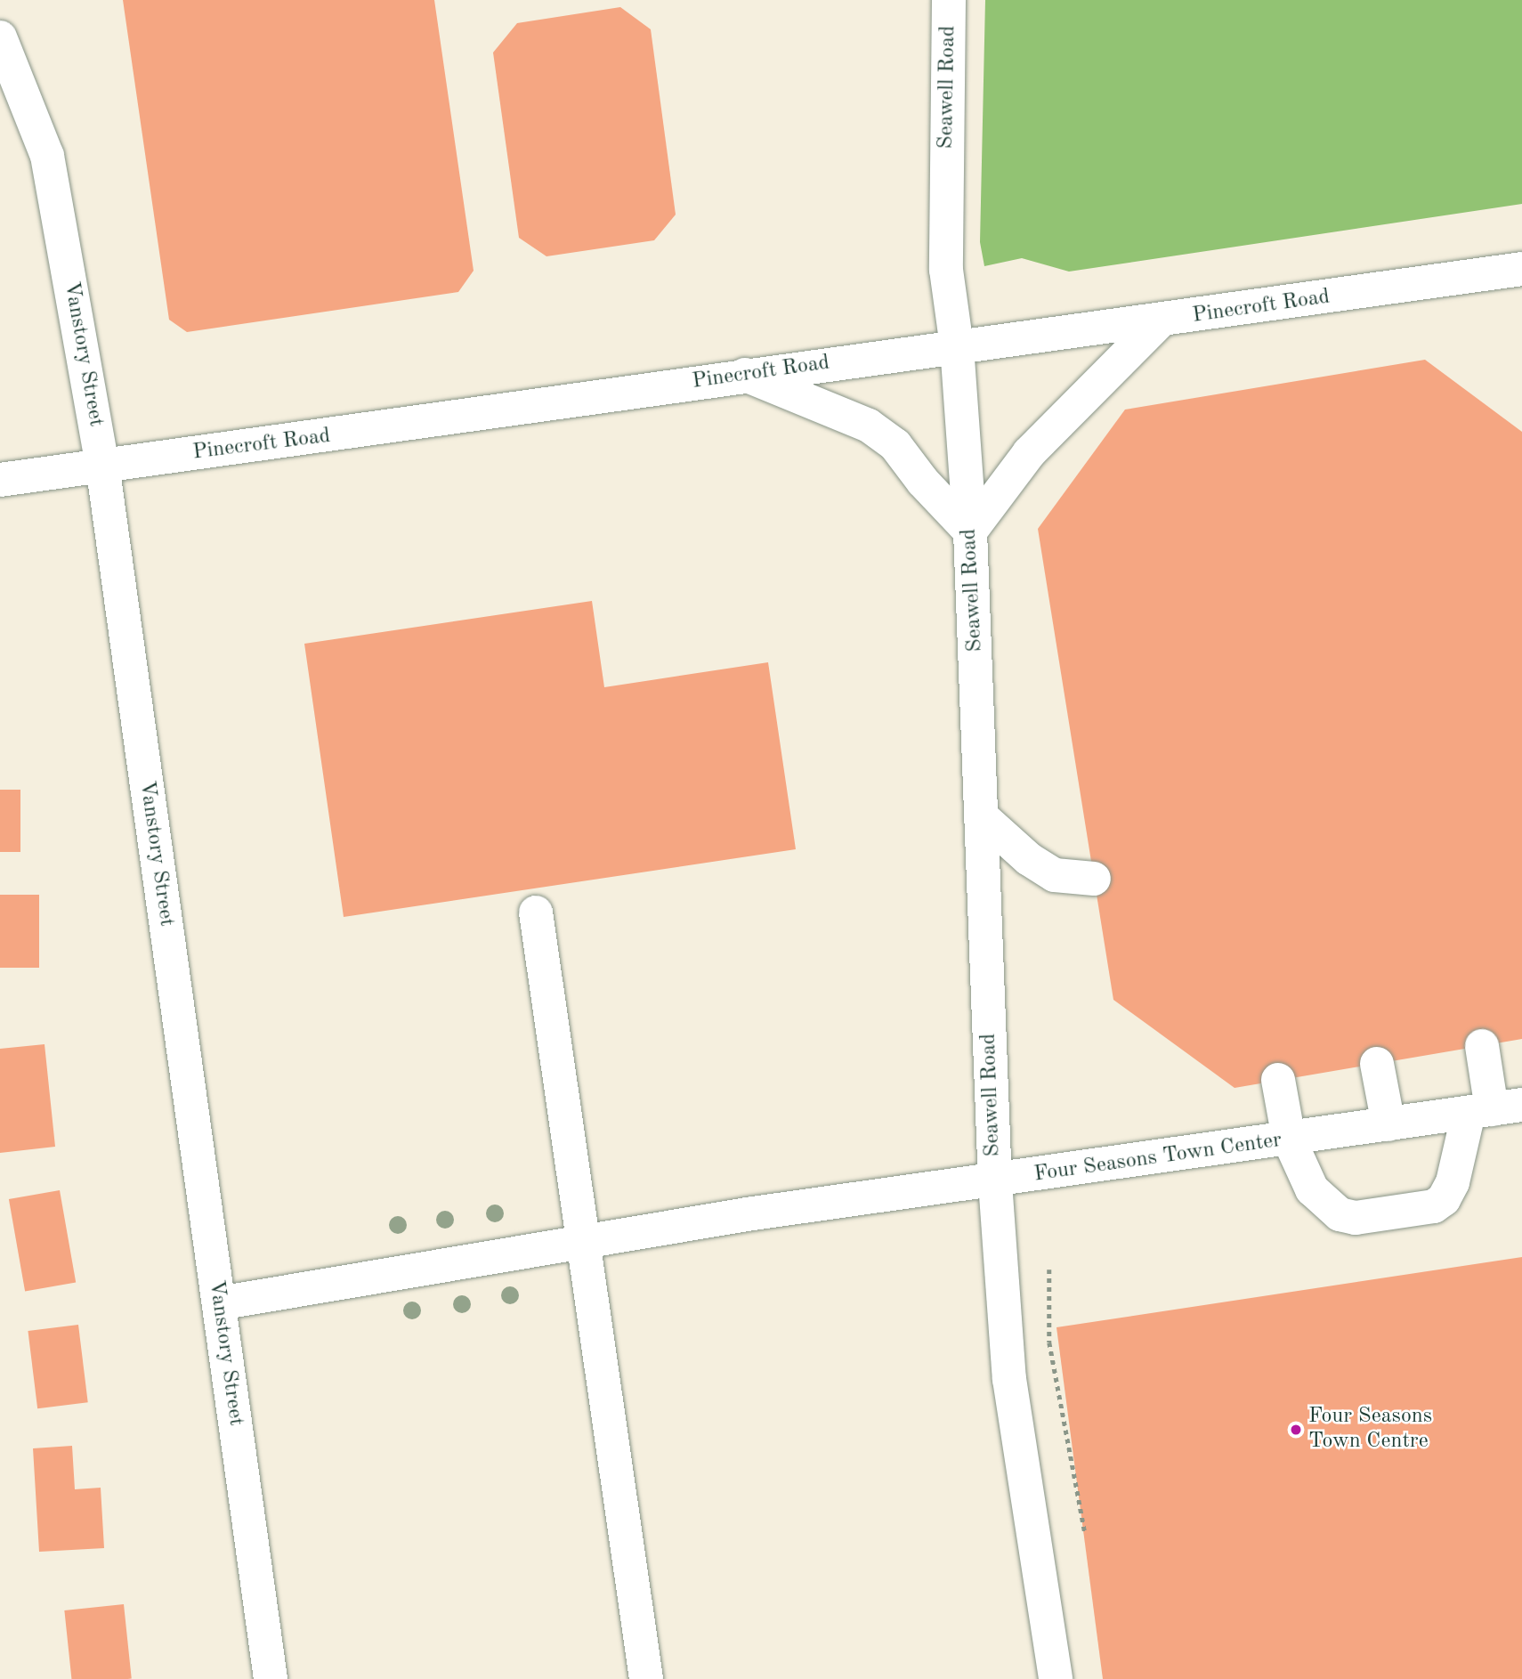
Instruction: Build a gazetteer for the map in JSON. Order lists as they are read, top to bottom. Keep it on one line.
{"streets":{"street":["Seawell Road","Pinecroft Road","Vanstory Street","Four Seasons Town Center"]},"crossings":[["Seawell Road","Pinecroft Road"],["Seawell Road","Four Seasons Town Center"],["Pinecroft Road","Vanstory Street"],["Vanstory Street","Four Seasons Town Center"]],"places":["Four Seasons Town Centre"]}
